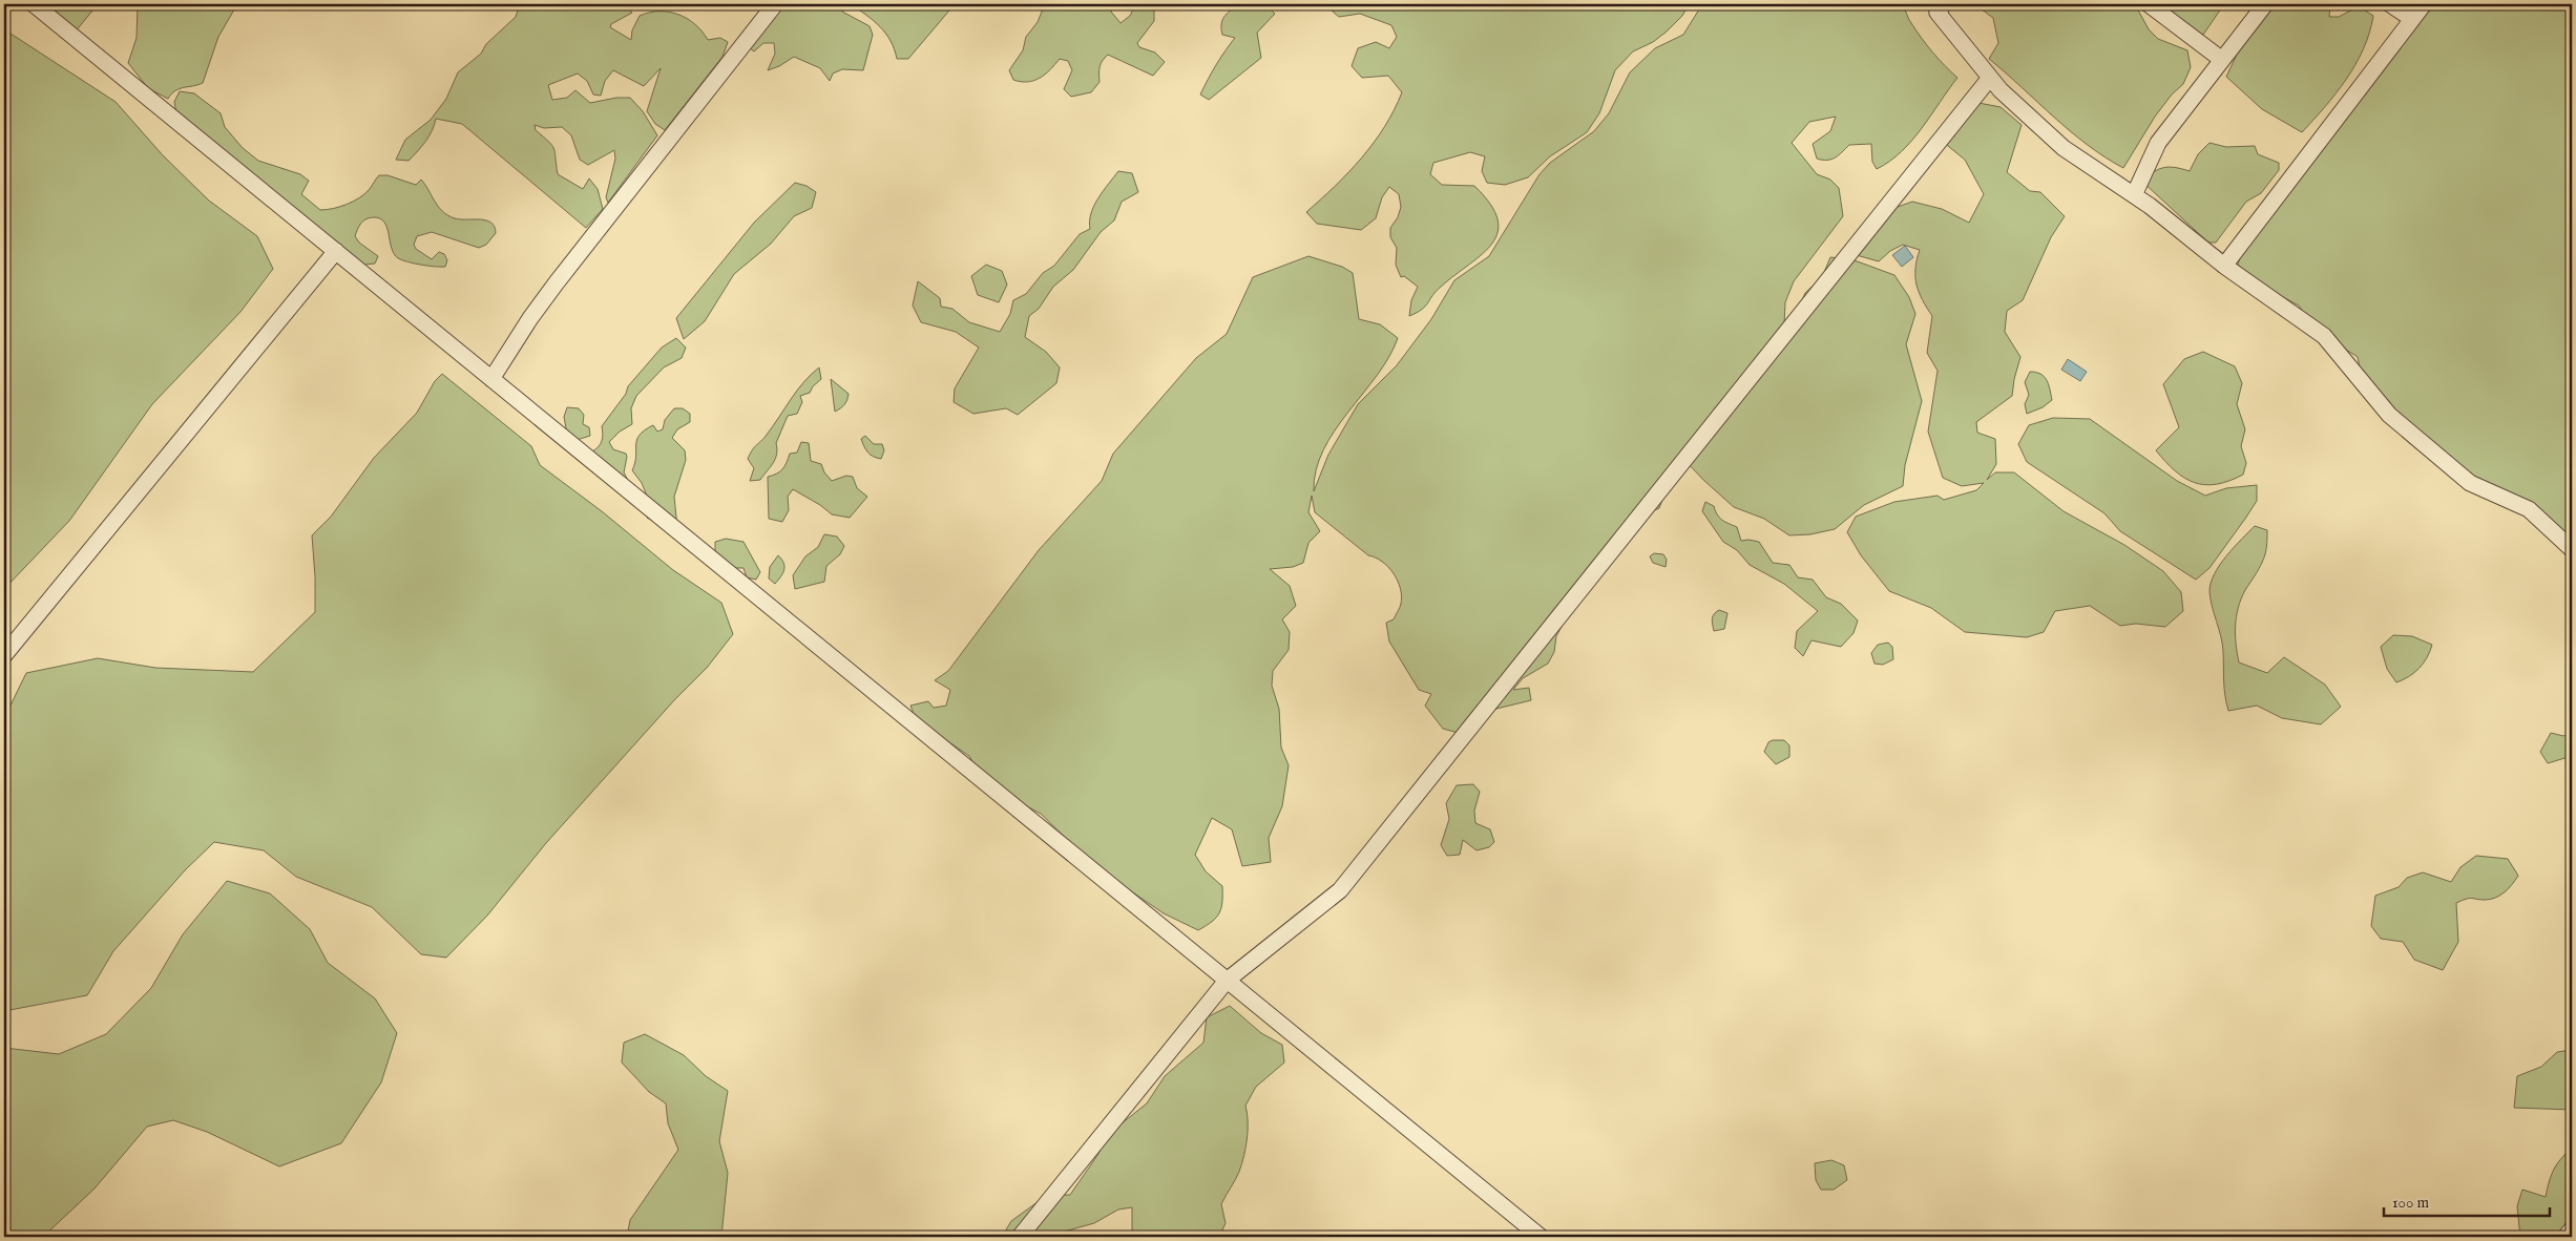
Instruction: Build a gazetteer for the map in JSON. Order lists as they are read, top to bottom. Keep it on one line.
{"scale_bar":"100 m"}
